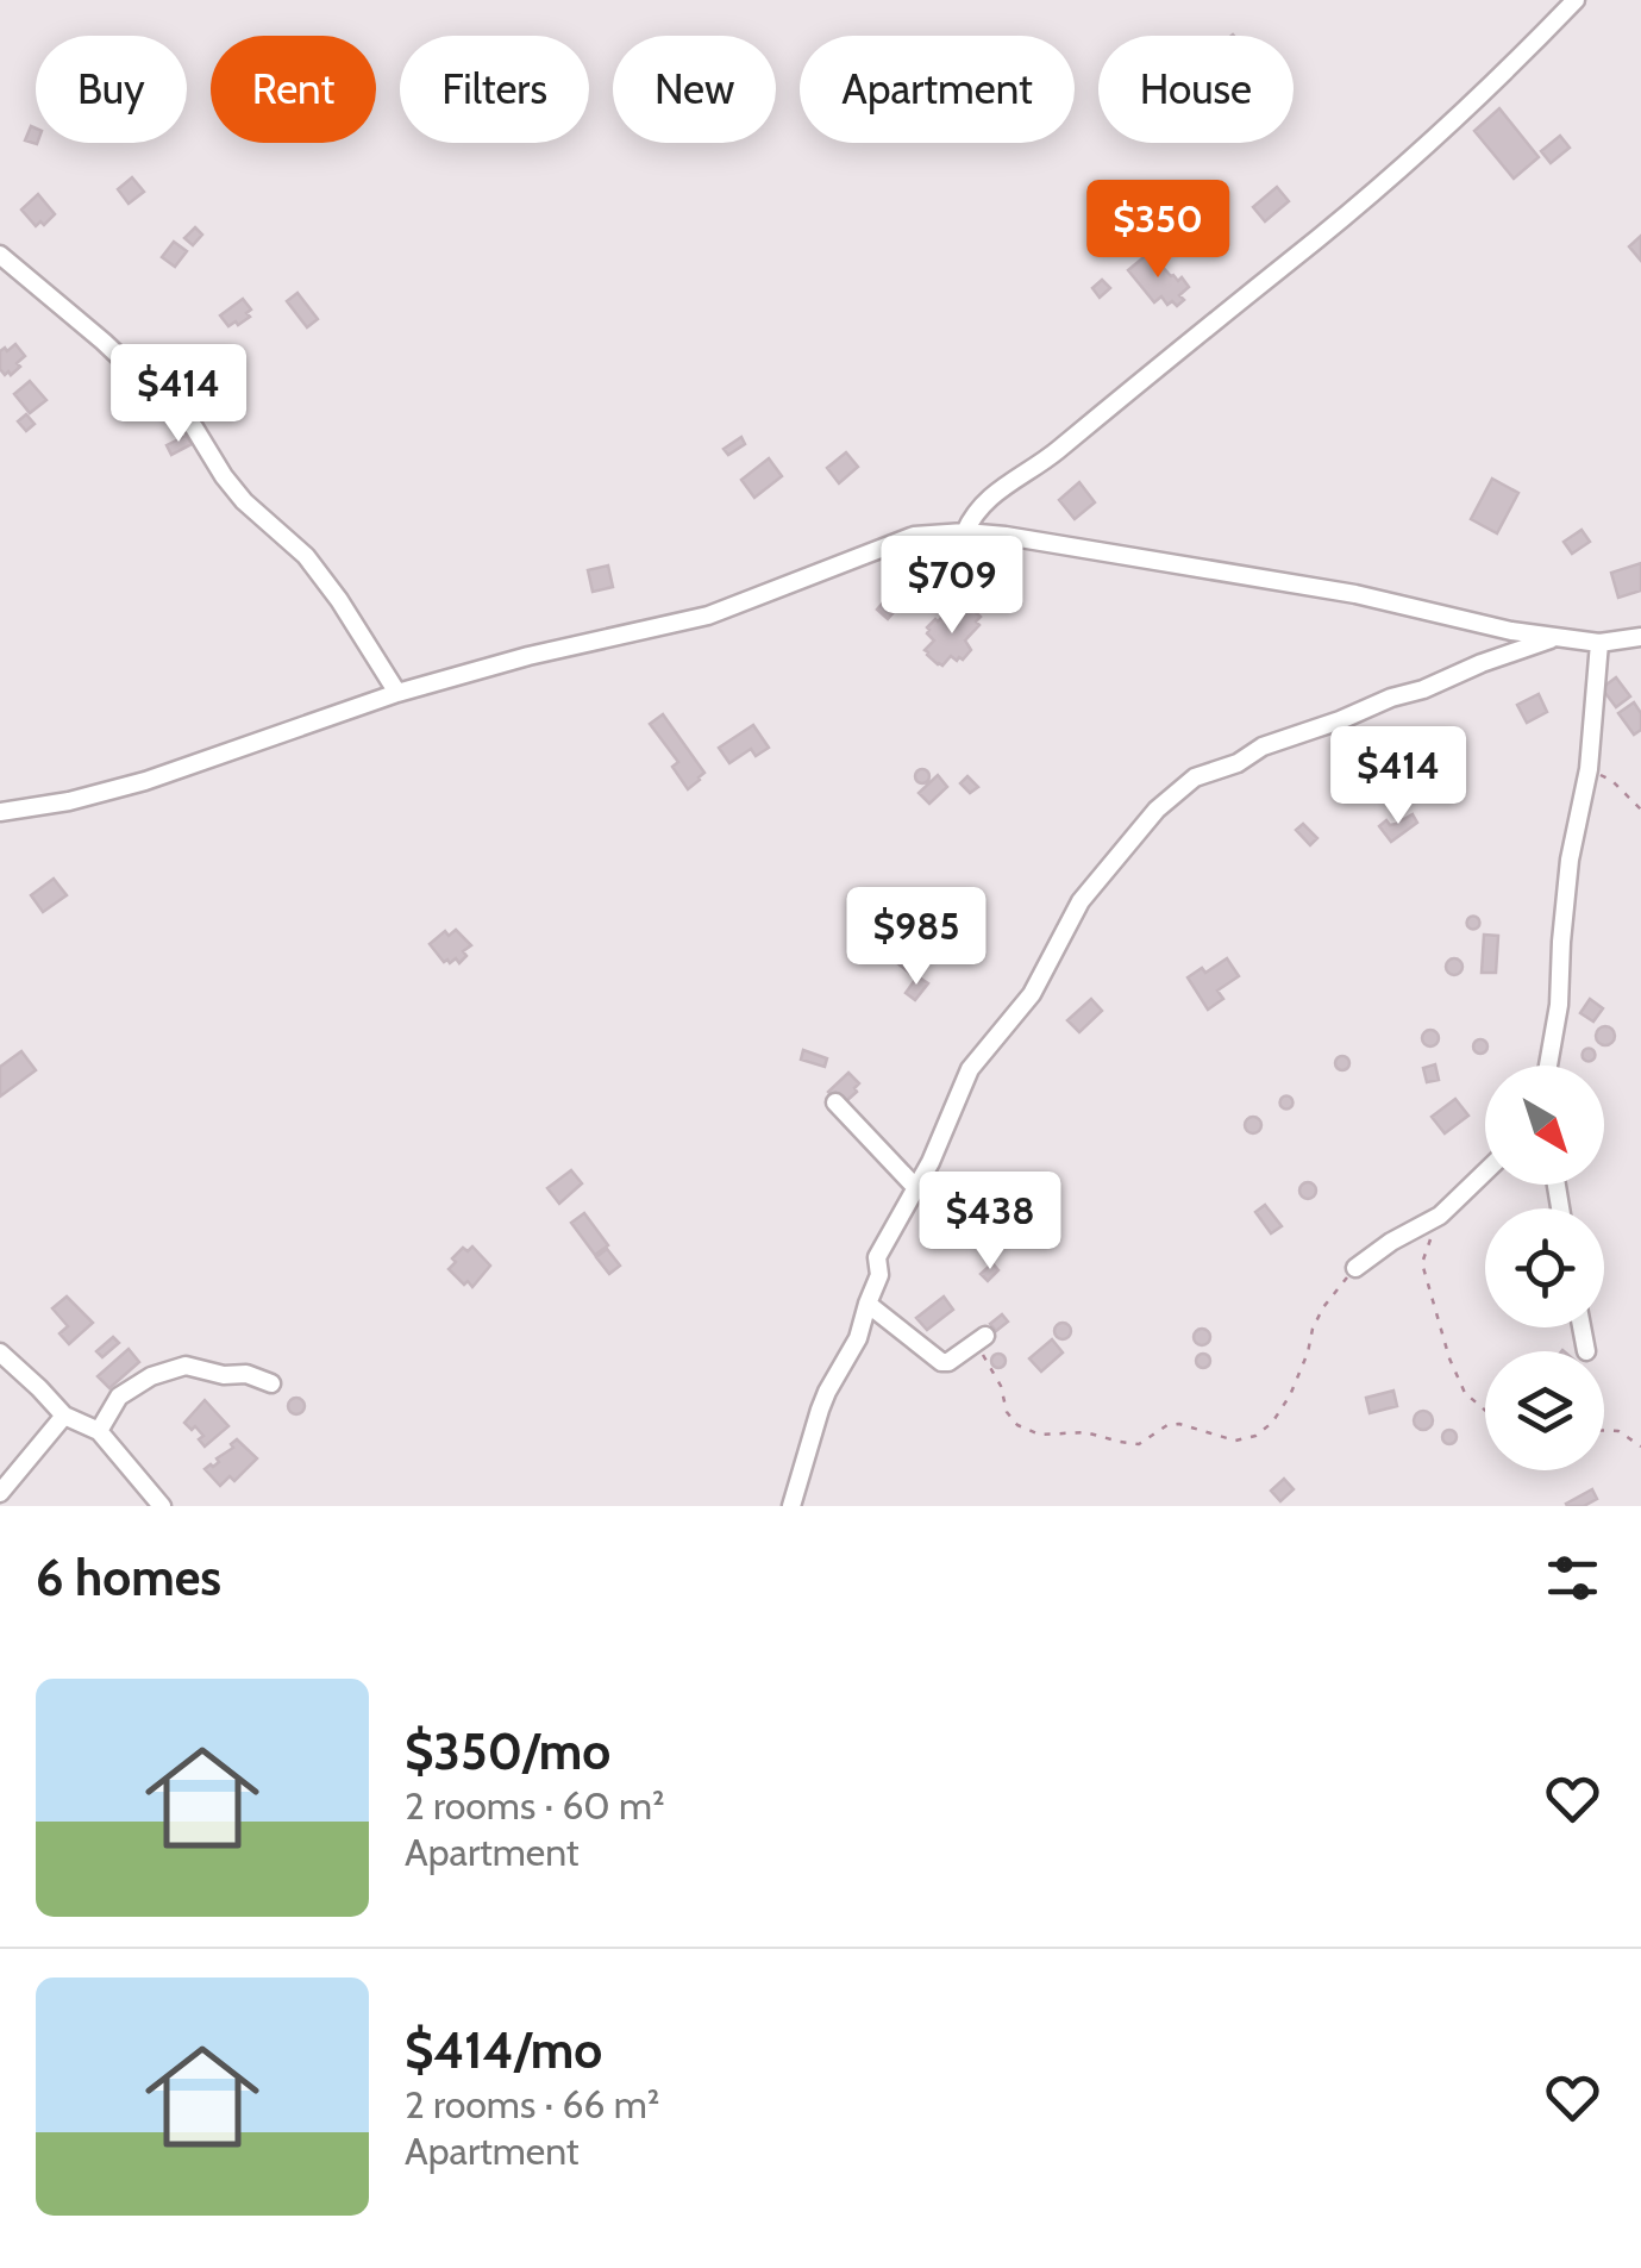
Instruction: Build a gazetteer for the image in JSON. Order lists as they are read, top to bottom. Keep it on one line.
{"north":"bottom right","page":{"chip":["Buy","Rent","Filters","New","Apartment","House"],"price":["$350","$414","$709","$414","$985","$438"],"heading":"6 homes","list":[{"name":"$350/mo","note":"2 rooms · 60 m² · Apartment"},{"name":"$414/mo","note":"2 rooms · 66 m² · Apartment"}]}}
